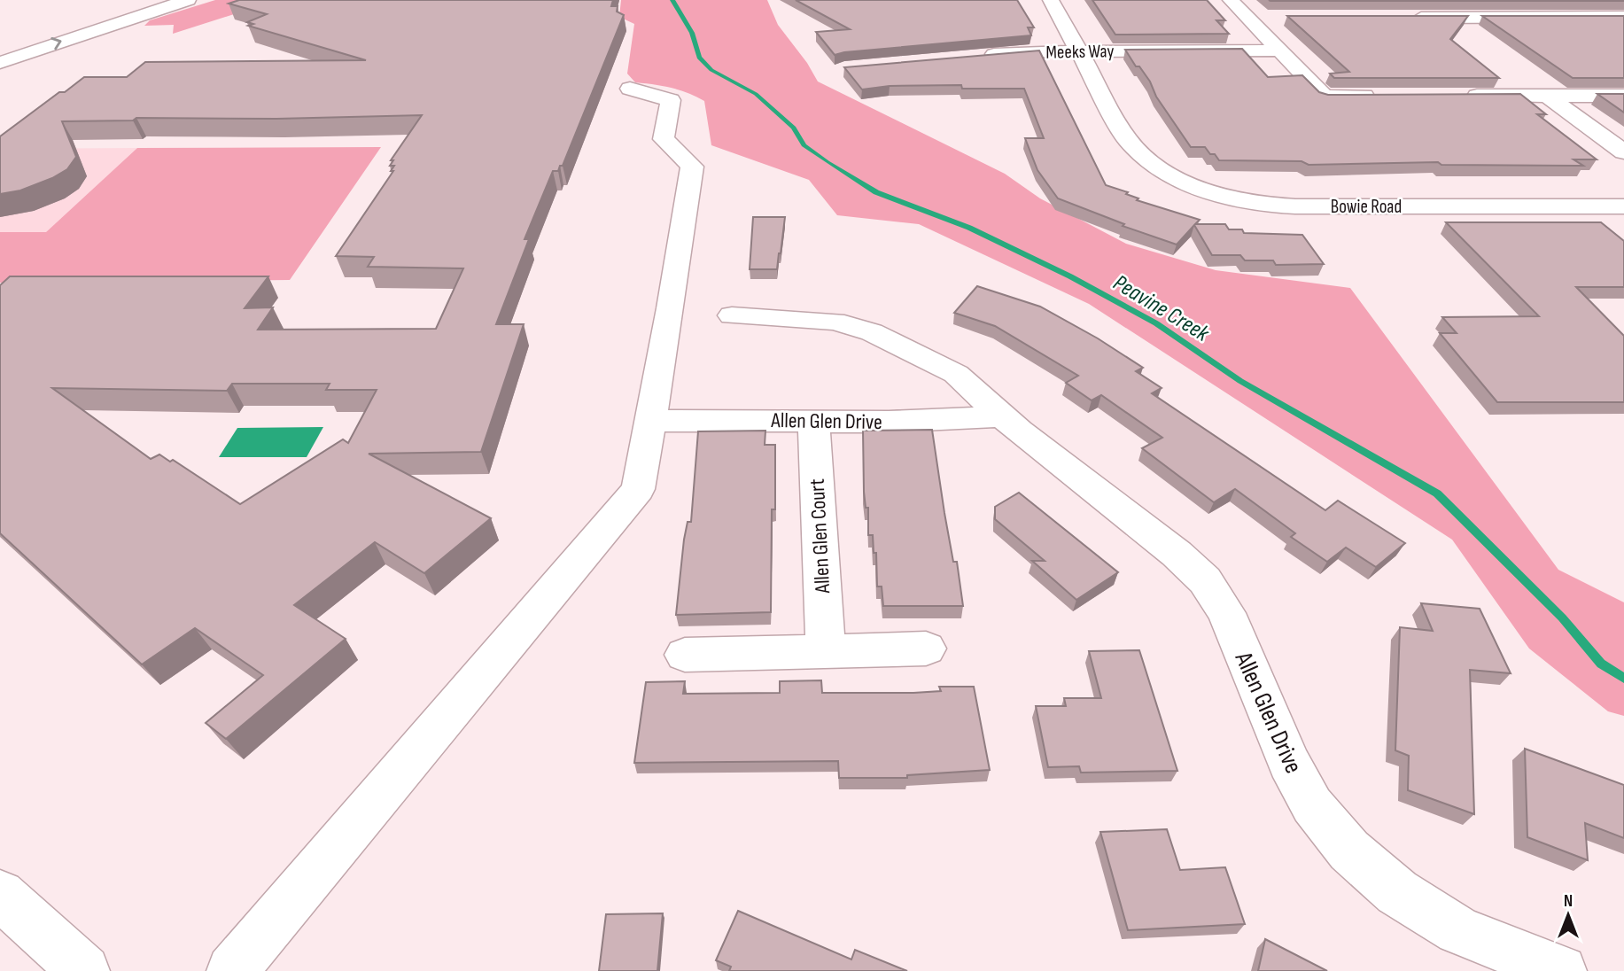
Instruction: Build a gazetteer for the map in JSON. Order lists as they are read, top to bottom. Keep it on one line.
{"streets":{"street":["Meeks Way","Bowie Road","Allen Glen Drive","Allen Glen Court"]},"crossings":[["Meeks Way","Bowie Road"],["Allen Glen Drive","Allen Glen Court"]],"water":["Peavine Creek"],"north":"top"}
